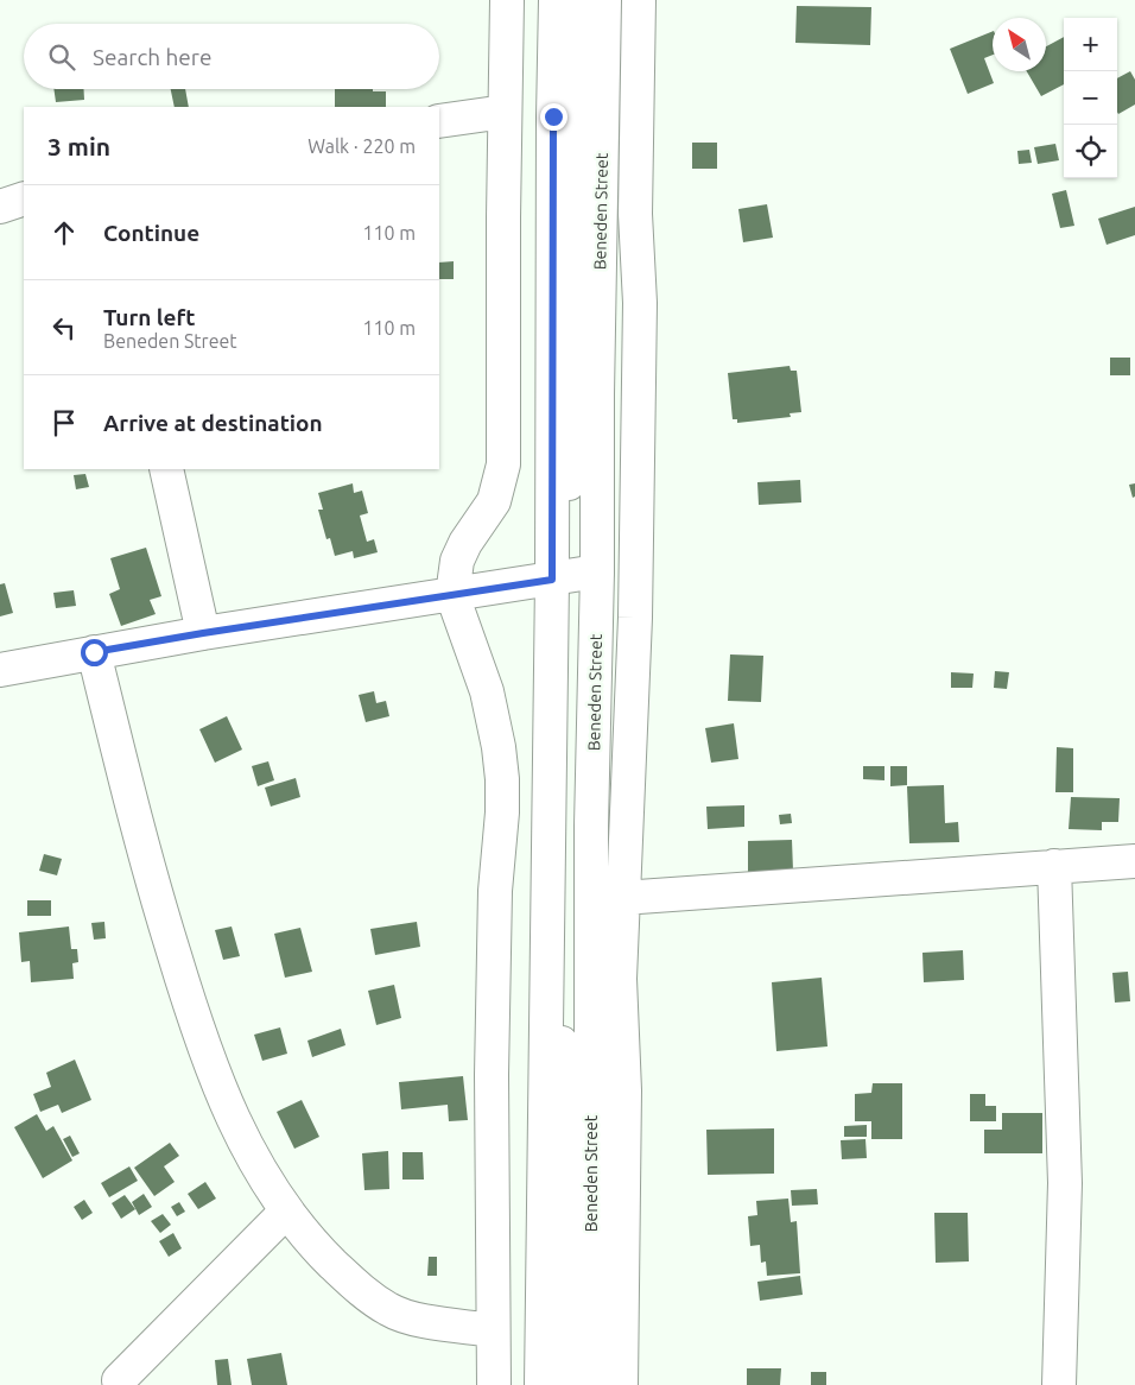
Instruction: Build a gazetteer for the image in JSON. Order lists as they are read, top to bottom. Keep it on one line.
{"streets":{"street":["Beneden Street"]},"north":"top left","page":{"map_buttons":["+","−"],"search":"Search here","heading":["3 min","Walk · 220 m"],"list":[["Continue","110 m"],["Turn left","Beneden Street","110 m"],"Arrive at destination"]}}
